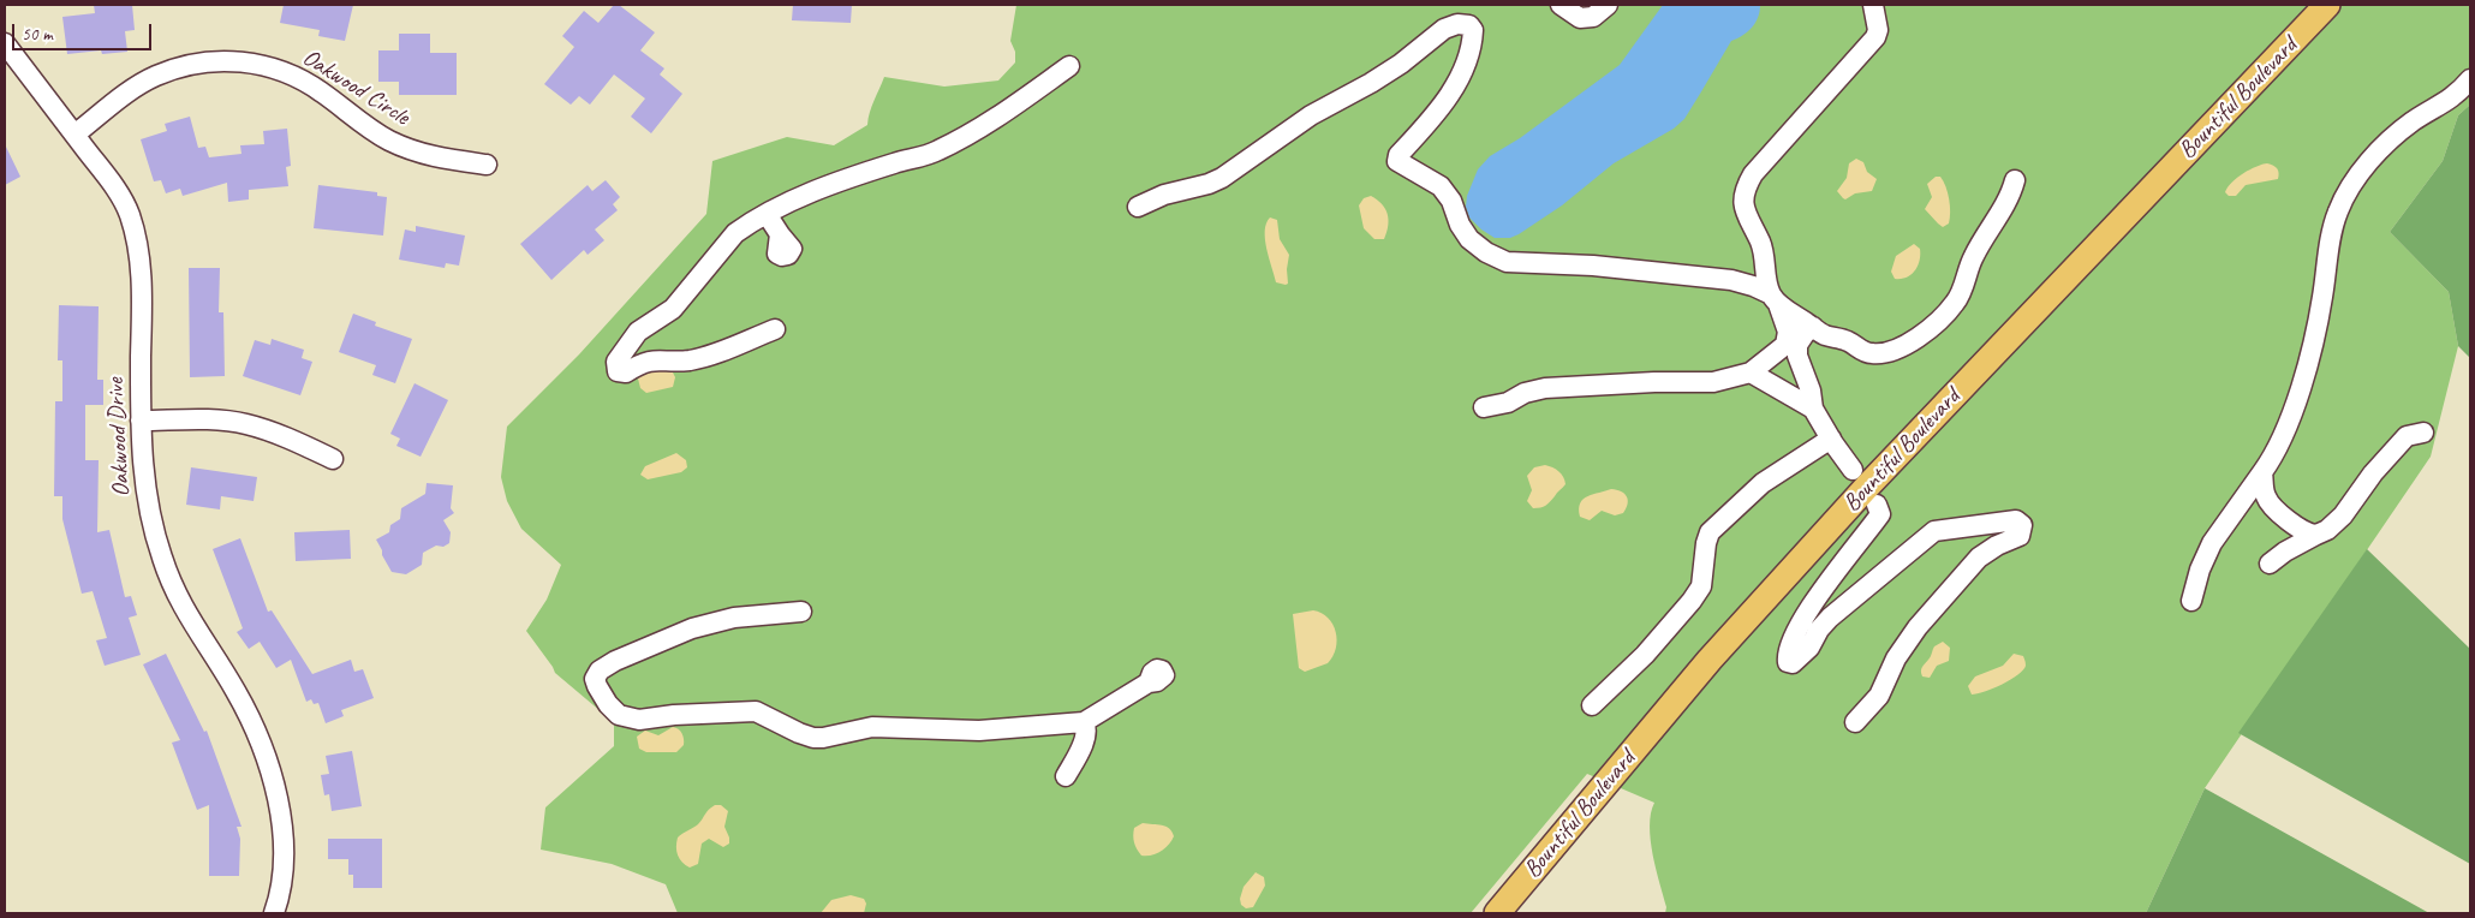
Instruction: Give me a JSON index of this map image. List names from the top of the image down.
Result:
{
  "streets": {
    "main road": ["Bountiful Boulevard"],
    "street": ["Oakwood Circle", "Oakwood Drive"]
  },
  "crossings": [
    ["Oakwood Circle", "Oakwood Drive"]
  ],
  "scale_bar": "50 m"
}
